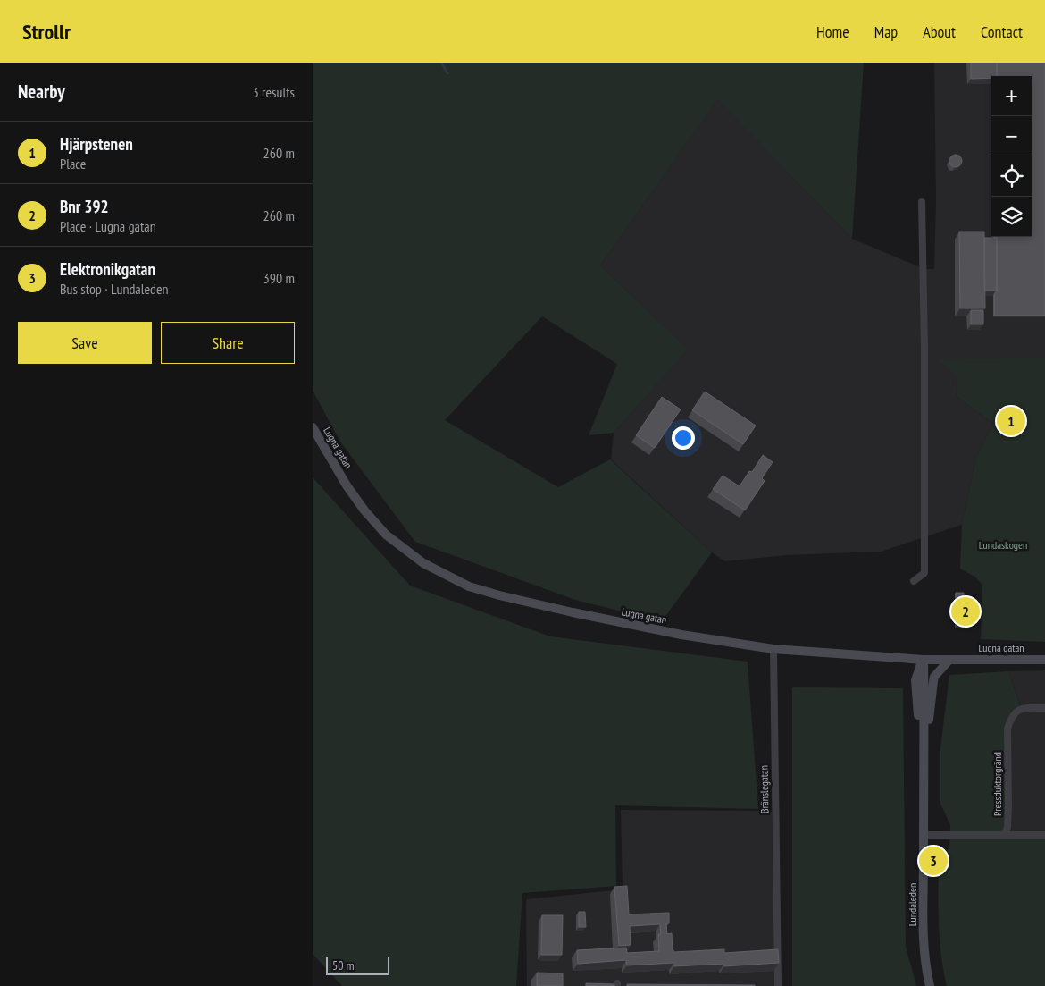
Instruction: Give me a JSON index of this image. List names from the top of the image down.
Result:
{
  "streets": {
    "main road": ["Lugna gatan", "Lundaleden"],
    "street": ["Pressduktorgränd", "Bränslegatan"]
  },
  "crossings": [
    ["Lugna gatan", "Bränslegatan"],
    ["Lugna gatan", "Lundaleden"]
  ],
  "parks": ["Lundaskogen"],
  "scale_bar": "50 m",
  "page": {
    "header": "Strollr",
    "nav": [
      "Home",
      "Map",
      "About",
      "Contact"
    ],
    "heading": ["Nearby", "3 results"],
    "map_buttons": ["+", "−"],
    "list": [
      {
        "mark": "1",
        "name": "Hjärpstenen",
        "note": "Place",
        "value": "260 m"
      },
      {
        "mark": "2",
        "name": "Bnr 392",
        "note": "Place · Lugna gatan",
        "value": "260 m"
      },
      {
        "mark": "3",
        "name": "Elektronikgatan",
        "note": "Bus stop · Lundaleden",
        "value": "390 m"
      }
    ],
    "buttons": ["Save", "Share"],
    "pins": ["1", "2", "3"],
    "scale": "50 m"
  }
}
